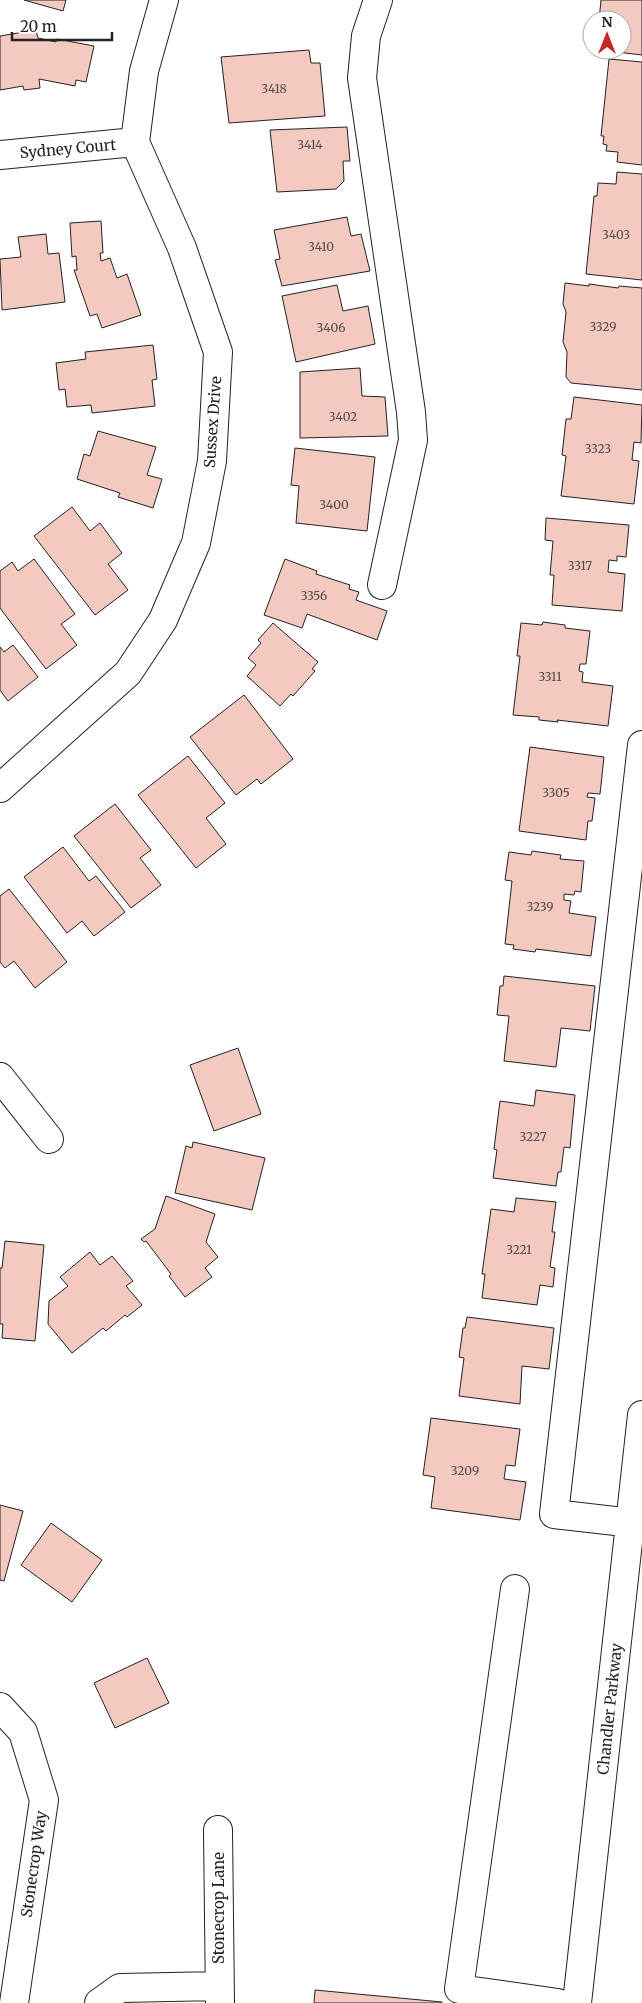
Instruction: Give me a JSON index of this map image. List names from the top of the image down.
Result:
{
  "streets": {
    "street": [
      "Sydney Court",
      "Sussex Drive",
      "Chandler Parkway",
      "Stonecrop Way",
      "Stonecrop Lane"
    ]
  },
  "crossings": [
    ["Sydney Court", "Sussex Drive"]
  ],
  "house_numbers": [
    "3418",
    "3414",
    "3403",
    "3410",
    "3329",
    "3406",
    "3402",
    "3323",
    "3400",
    "3317",
    "3356",
    "3311",
    "3305",
    "3239",
    "3227",
    "3221",
    "3209"
  ],
  "scale_bar": "20 m",
  "north": "top"
}
